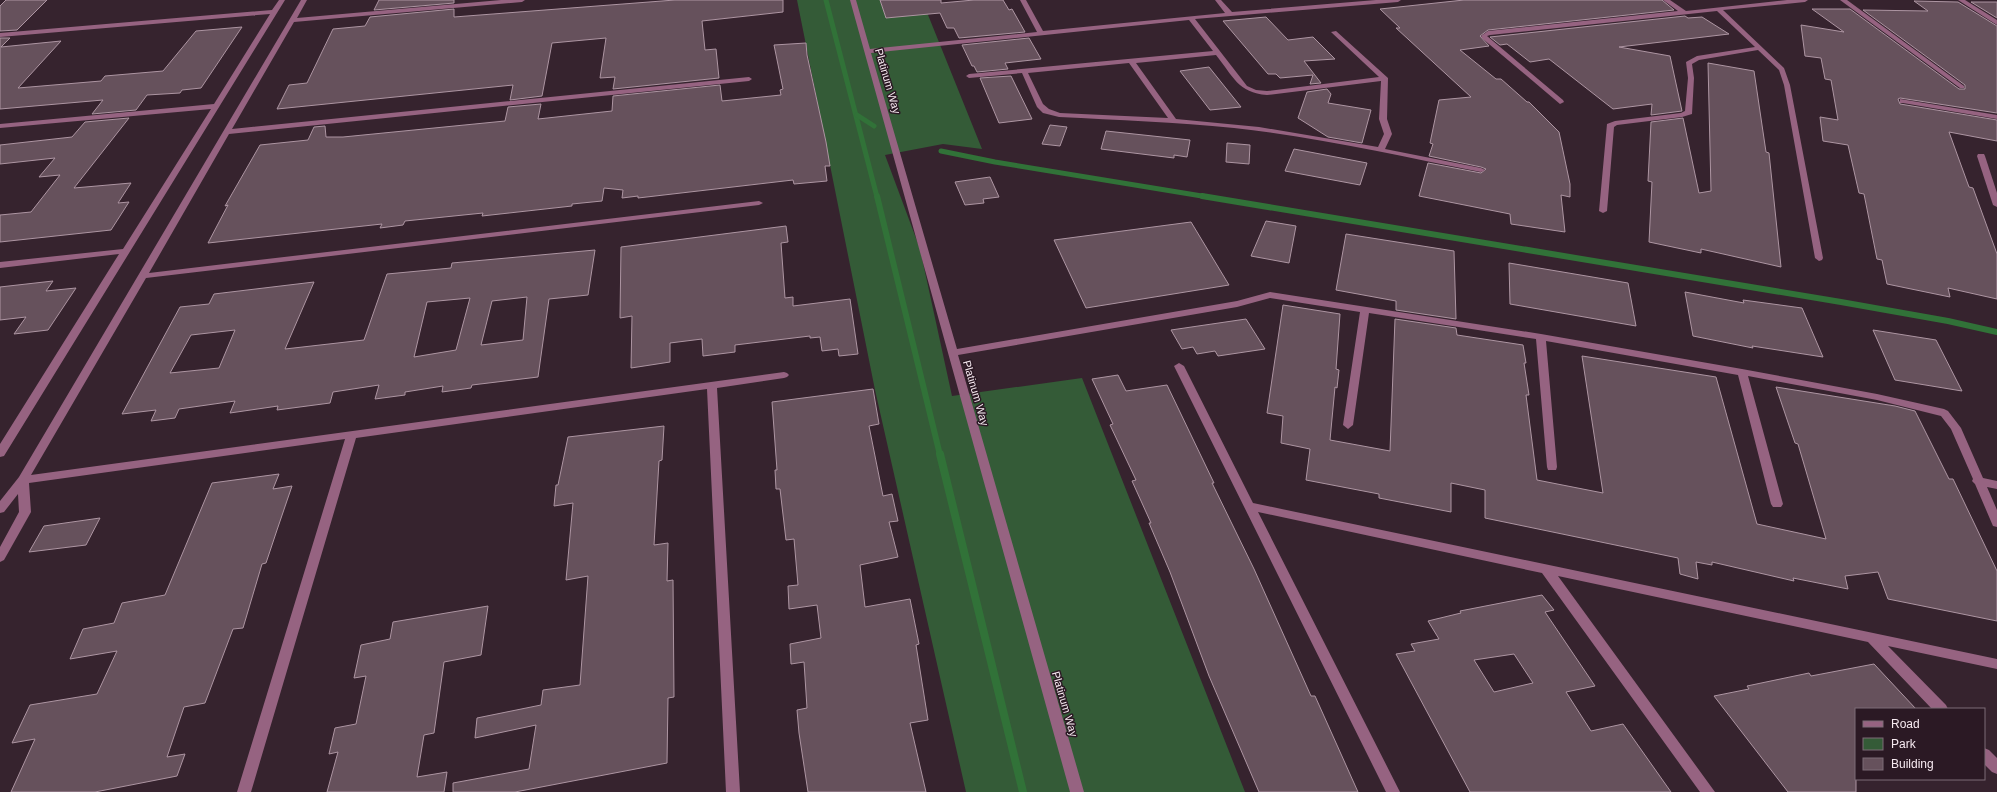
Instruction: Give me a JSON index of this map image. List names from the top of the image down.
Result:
{
  "streets": {
    "street": ["Platinum Way"]
  },
  "legend": ["Road", "Park", "Building"]
}
